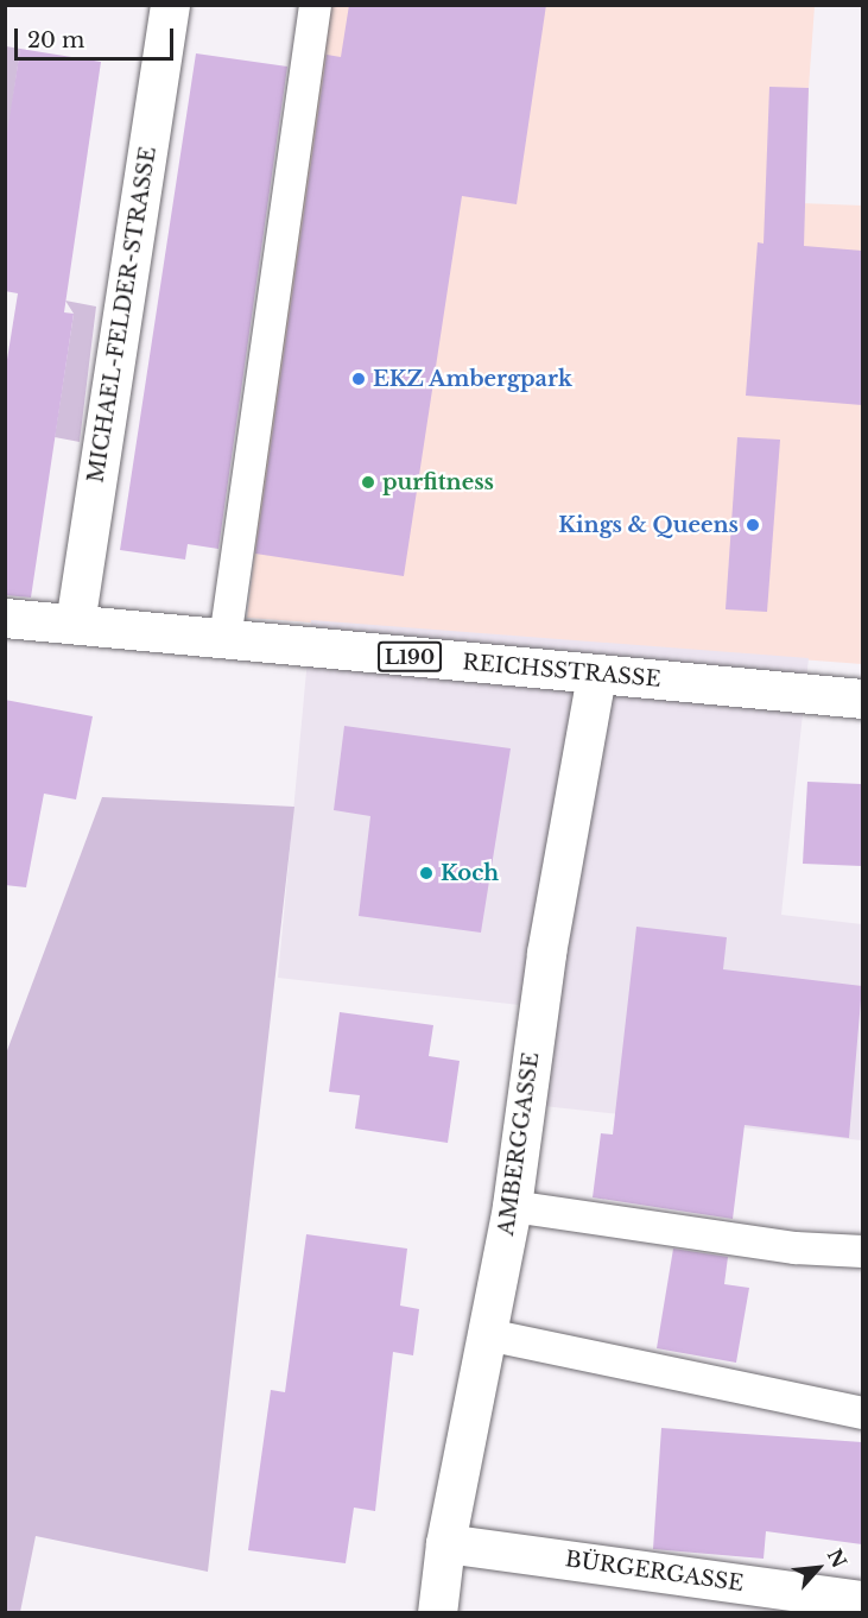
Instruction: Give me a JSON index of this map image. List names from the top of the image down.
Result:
{
  "streets": {
    "street": [
      "MICHAEL-FELDER-STRASSE",
      "L190",
      "REICHSSTRASSE",
      "AMBERGGASSE",
      "BÜRGERGASSE"
    ]
  },
  "crossings": [
    ["MICHAEL-FELDER-STRASSE", "REICHSSTRASSE"],
    ["REICHSSTRASSE", "AMBERGGASSE"],
    ["AMBERGGASSE", "BÜRGERGASSE"]
  ],
  "places": [
    "EKZ Ambergpark",
    "purfitness",
    "Kings & Queens",
    "Koch"
  ],
  "scale_bar": "20 m",
  "north": "top right"
}
